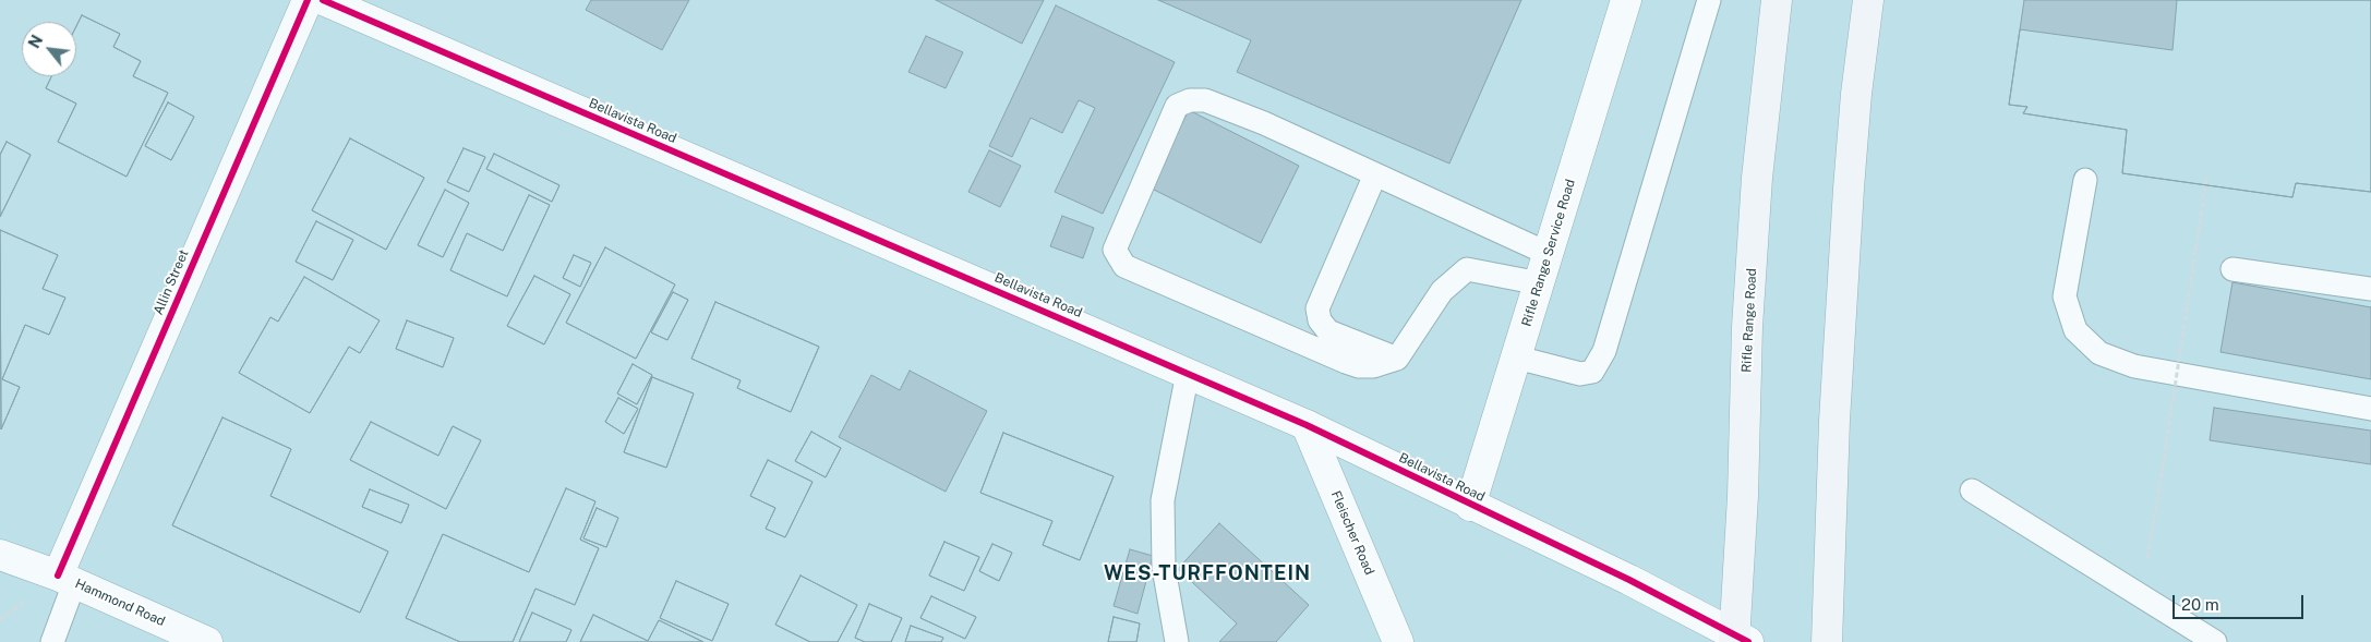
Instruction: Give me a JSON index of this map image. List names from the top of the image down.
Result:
{
  "streets": {
    "main road": ["Rifle Range Road"],
    "street": [
      "Bellavista Road",
      "Rifle Range Service Road",
      "Allin Street",
      "Fleischer Road",
      "Hammond Road"
    ]
  },
  "crossings": [
    ["Bellavista Road", "Rifle Range Service Road"],
    ["Bellavista Road", "Rifle Range Road"],
    ["Bellavista Road", "Fleischer Road"],
    ["Allin Street", "Hammond Road"]
  ],
  "districts": ["WES-TURFFONTEIN"],
  "scale_bar": "20 m",
  "north": "top left"
}
